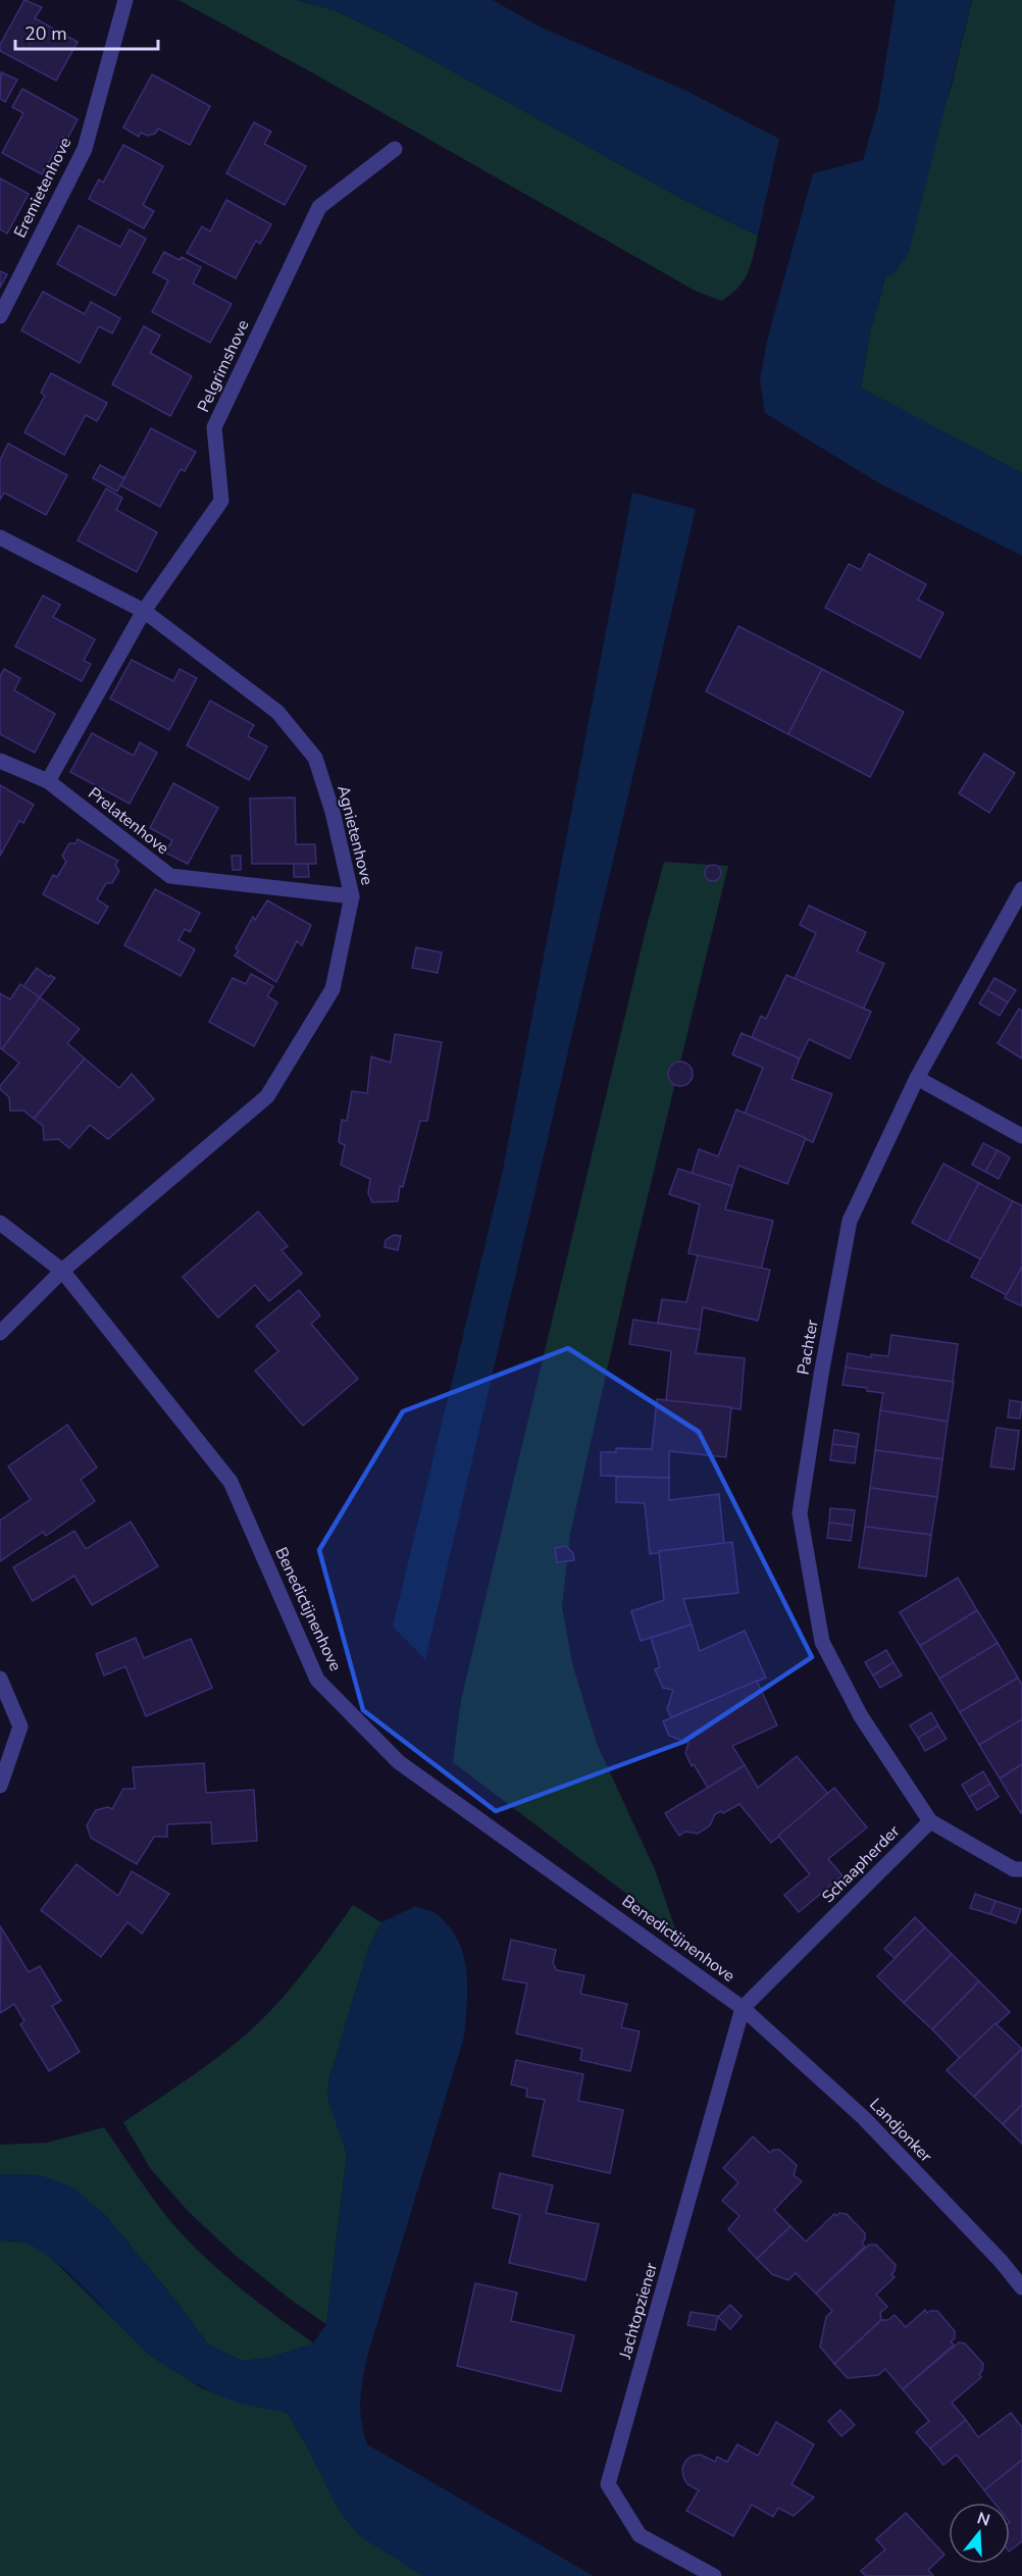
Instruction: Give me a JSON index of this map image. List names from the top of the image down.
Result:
{
  "streets": {
    "street": [
      "Eremietenhove",
      "Pelgrimshove",
      "Prelatenhove",
      "Agnietenhove",
      "Pachter",
      "Benedictijnenhove",
      "Schaapherder",
      "Landjonker",
      "Jachtopziener"
    ]
  },
  "crossings": [
    ["Pelgrimshove", "Prelatenhove"],
    ["Pelgrimshove", "Agnietenhove"],
    ["Prelatenhove", "Agnietenhove"],
    ["Agnietenhove", "Benedictijnenhove"],
    ["Pachter", "Schaapherder"],
    ["Benedictijnenhove", "Schaapherder"],
    ["Benedictijnenhove", "Landjonker"],
    ["Benedictijnenhove", "Jachtopziener"],
    ["Schaapherder", "Landjonker"],
    ["Schaapherder", "Jachtopziener"],
    ["Landjonker", "Jachtopziener"]
  ],
  "scale_bar": "20 m",
  "north": "top"
}
